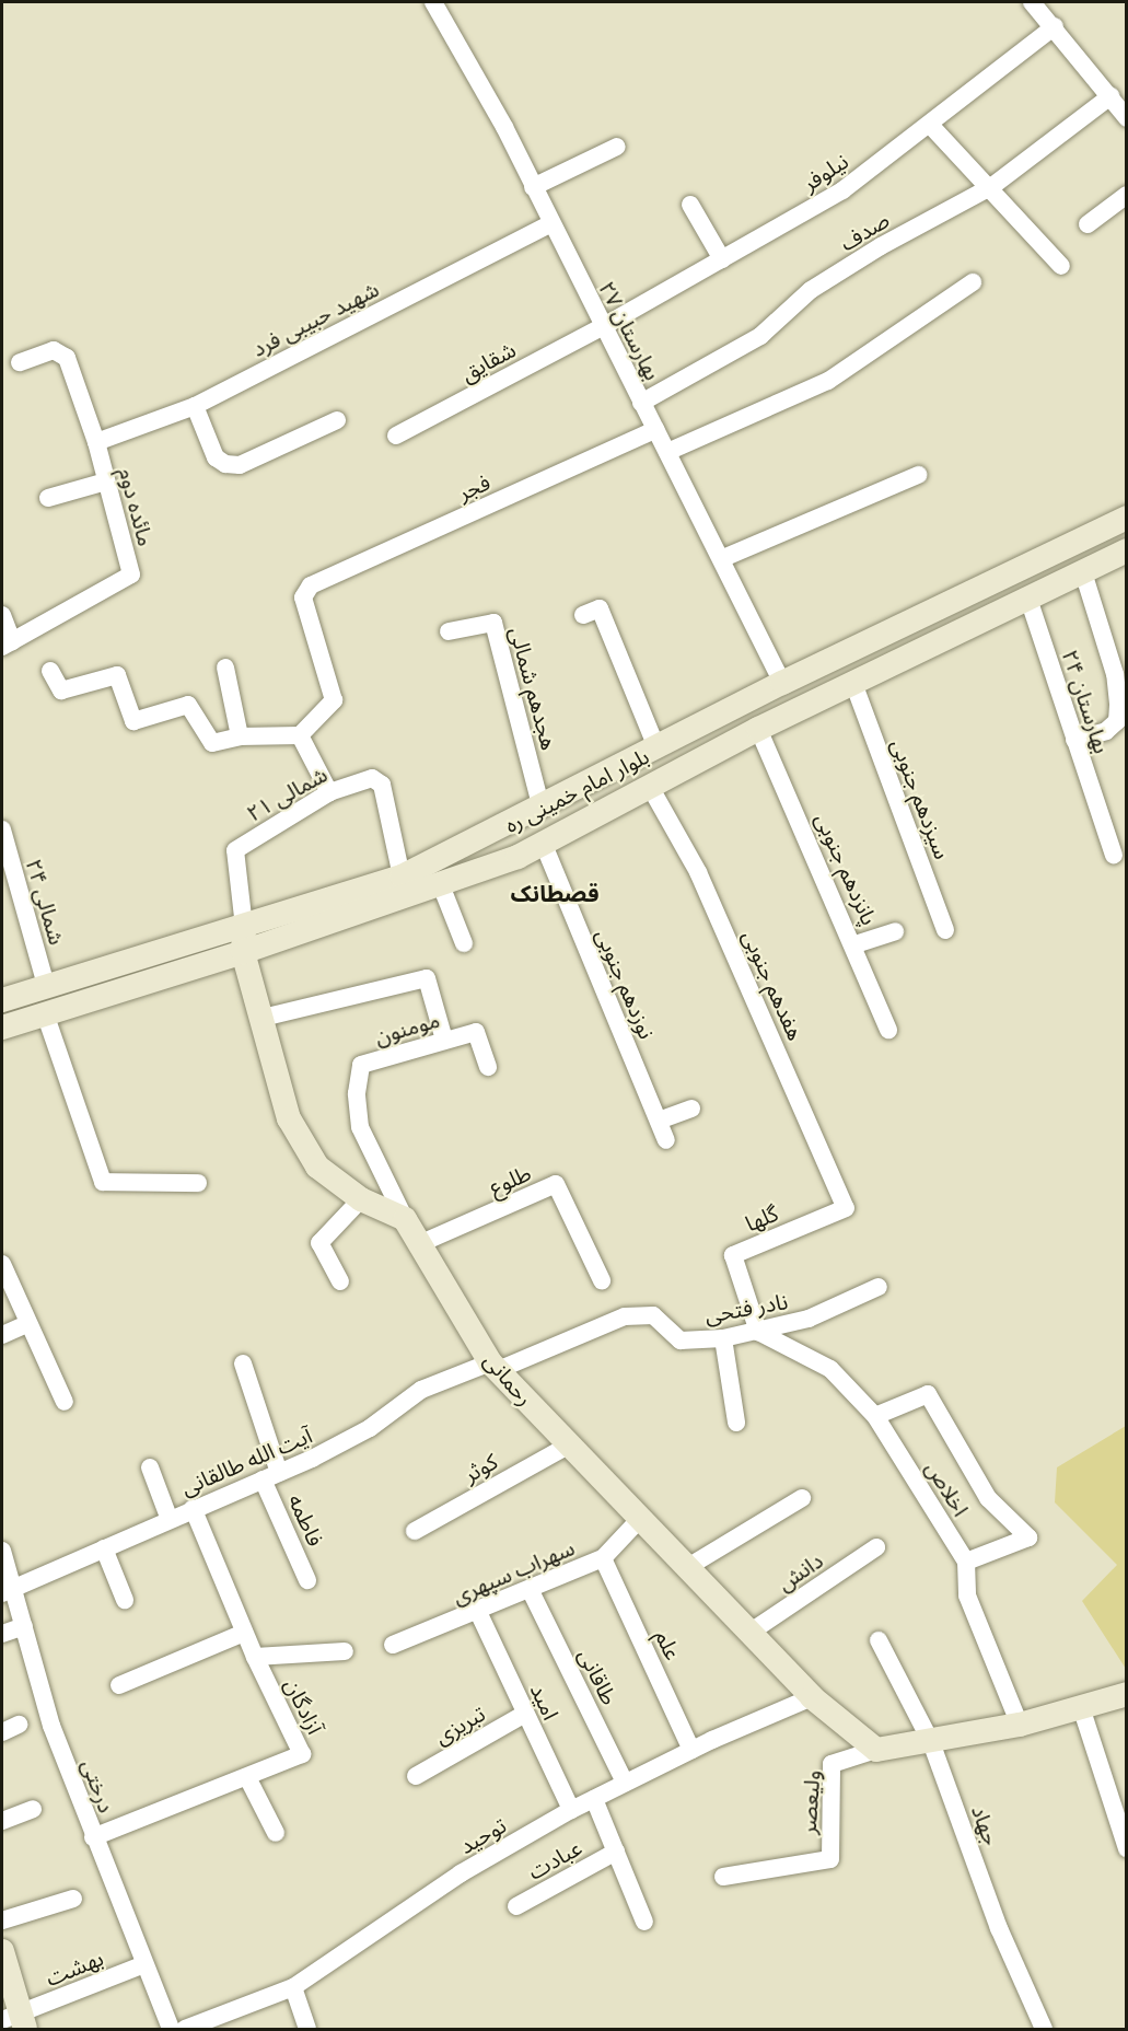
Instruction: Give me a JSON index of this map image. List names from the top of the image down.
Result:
{
  "streets": {
    "main road": ["بلوار امام خمینی ره", "رحمانی"],
    "street": [
      "نیلوفر",
      "صدف",
      "شهید حبیبی فرد",
      "بهارستان ۲۷",
      "شقایق",
      "فجر",
      "مائده دوم",
      "هجدهم شمالی",
      "بهارستان ۲۴",
      "۲۱ شمالی",
      "سیزدهم جنوبی",
      "پانزدهم جنوبی",
      "۲۴ شمالی",
      "نوزدهم جنوبی",
      "هفدهم جنوبی",
      "مومنون",
      "طلوع",
      "گلها",
      "نادر فتحی",
      "آیت الله طالقانی",
      "کوثر",
      "اخلاص",
      "فاطمه",
      "سهراب سپهری",
      "دانش",
      "علم",
      "طاقانی",
      "امید",
      "آزادگان",
      "تبریزی",
      "درختی",
      "ولیعصر",
      "جهاد",
      "توحید",
      "عبادت",
      "بهشت"
    ]
  },
  "crossings": [
    ["نیلوفر", "بهارستان ۲۷"],
    ["نیلوفر", "شقایق"],
    ["صدف", "بهارستان ۲۷"],
    ["شهید حبیبی فرد", "بهارستان ۲۷"],
    ["شهید حبیبی فرد", "مائده دوم"],
    ["بهارستان ۲۷", "شقایق"],
    ["بهارستان ۲۷", "فجر"],
    ["بهارستان ۲۷", "بلوار امام خمینی ره"],
    ["هجدهم شمالی", "بلوار امام خمینی ره"],
    ["بهارستان ۲۴", "بلوار امام خمینی ره"],
    ["بلوار امام خمینی ره", "۲۱ شمالی"],
    ["بلوار امام خمینی ره", "سیزدهم جنوبی"],
    ["بلوار امام خمینی ره", "پانزدهم جنوبی"],
    ["بلوار امام خمینی ره", "۲۴ شمالی"],
    ["بلوار امام خمینی ره", "نوزدهم جنوبی"],
    ["بلوار امام خمینی ره", "هفدهم جنوبی"],
    ["هفدهم جنوبی", "گلها"],
    ["مومنون", "رحمانی"],
    ["طلوع", "رحمانی"],
    ["گلها", "نادر فتحی"],
    ["گلها", "اخلاص"],
    ["نادر فتحی", "رحمانی"],
    ["نادر فتحی", "آیت الله طالقانی"],
    ["نادر فتحی", "اخلاص"],
    ["رحمانی", "آیت الله طالقانی"],
    ["رحمانی", "کوثر"],
    ["رحمانی", "سهراب سپهری"],
    ["رحمانی", "دانش"],
    ["رحمانی", "ولیعصر"],
    ["رحمانی", "توحید"],
    ["آیت الله طالقانی", "فاطمه"],
    ["آیت الله طالقانی", "آزادگان"],
    ["آیت الله طالقانی", "درختی"],
    ["سهراب سپهری", "علم"],
    ["سهراب سپهری", "طاقانی"],
    ["سهراب سپهری", "امید"],
    ["علم", "توحید"],
    ["طاقانی", "توحید"],
    ["امید", "تبریزی"],
    ["امید", "توحید"],
    ["آزادگان", "درختی"],
    ["درختی", "بهشت"],
    ["توحید", "عبادت"]
  ],
  "districts": ["قصطانک"]
}
